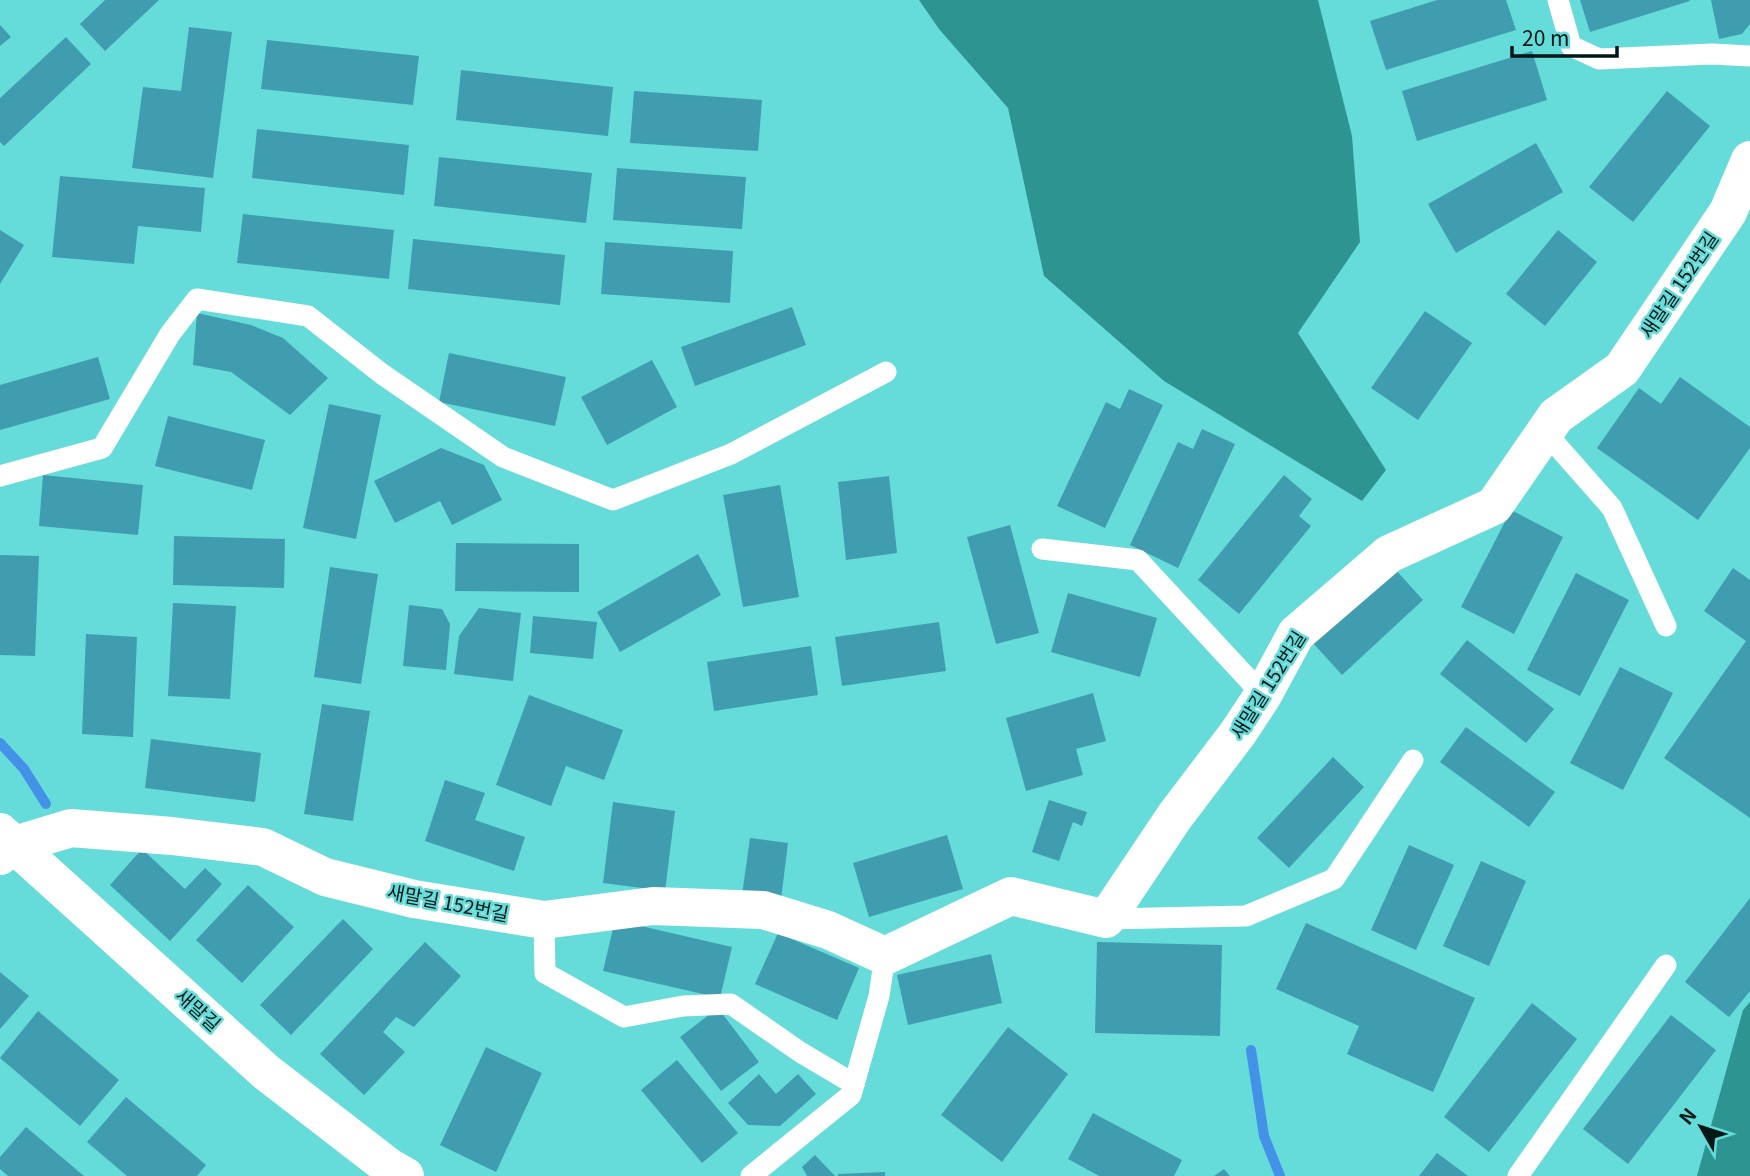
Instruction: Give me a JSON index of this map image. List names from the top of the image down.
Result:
{
  "streets": {
    "street": ["새말길 152번길", "새말길"]
  },
  "crossings": [
    ["새말길 152번길", "새말길"]
  ],
  "scale_bar": "20 m",
  "north": "top left"
}
